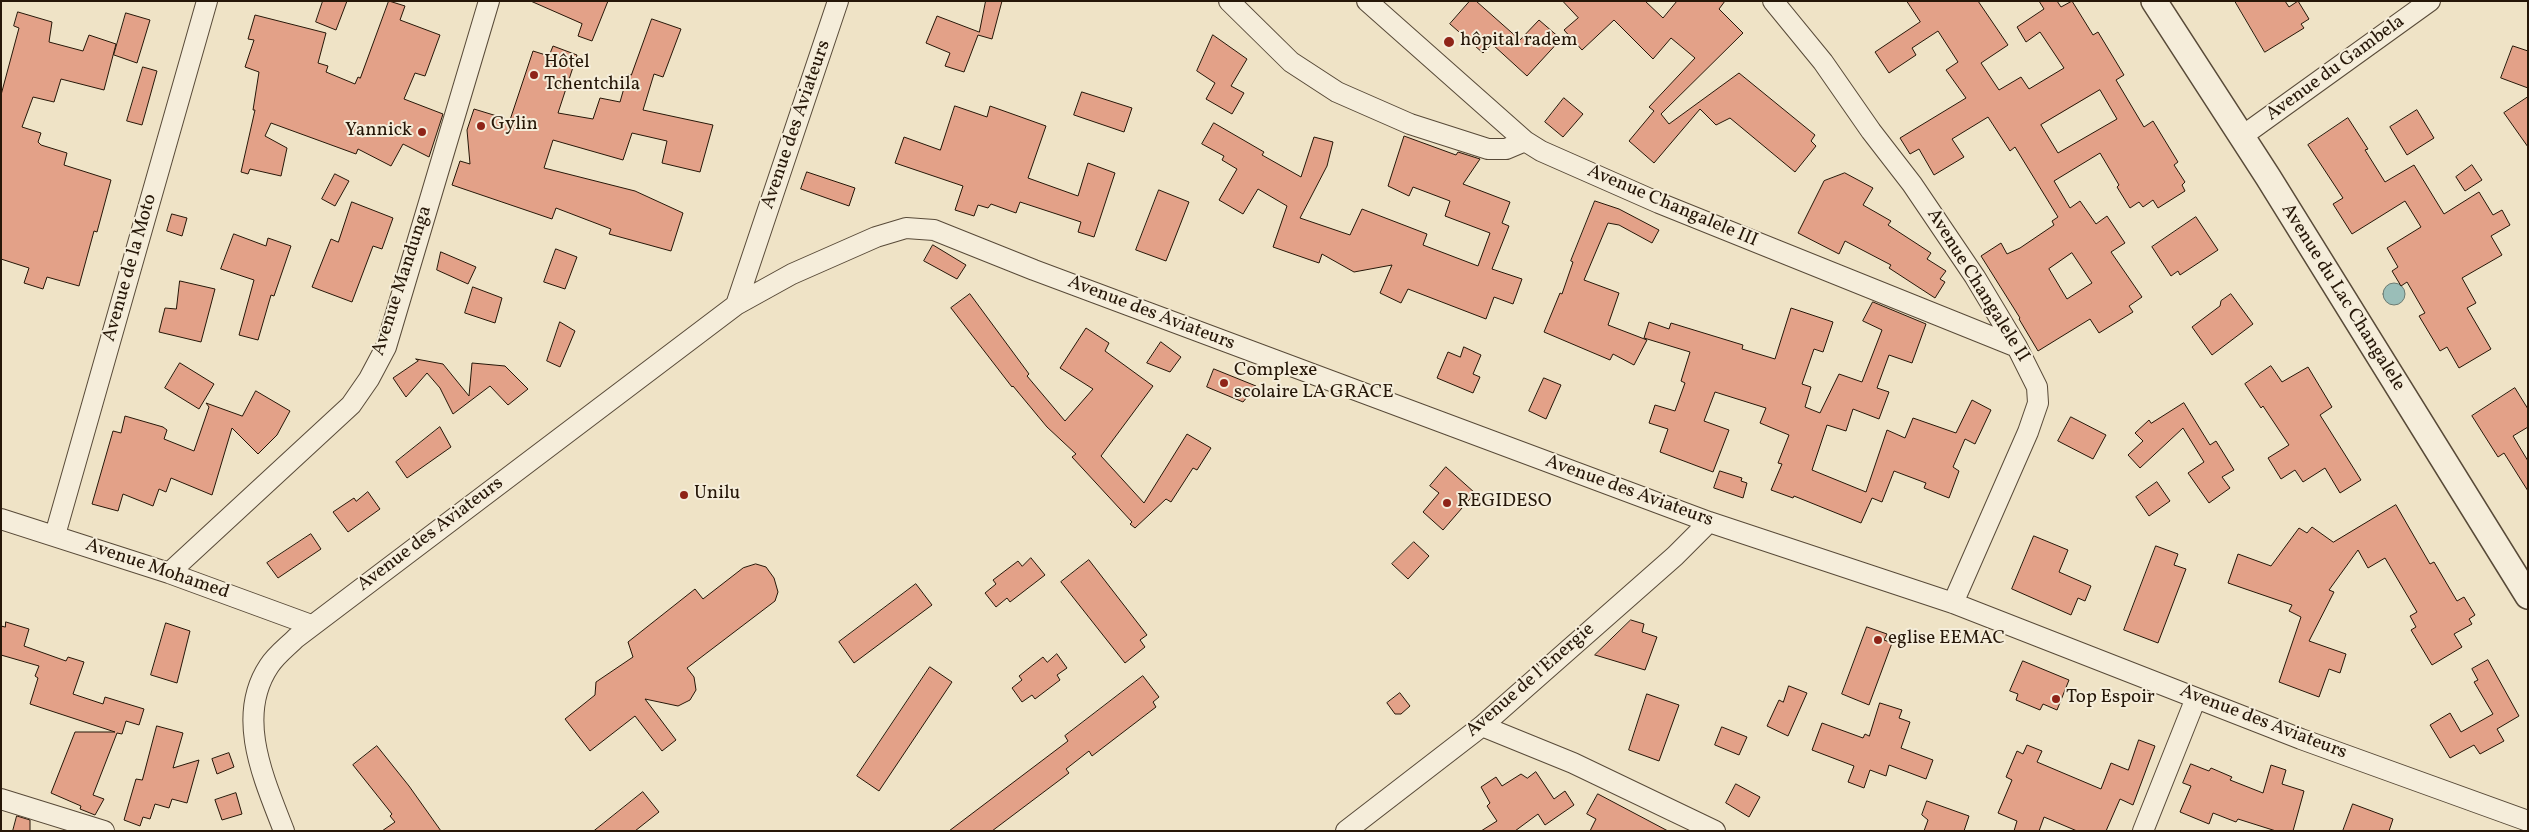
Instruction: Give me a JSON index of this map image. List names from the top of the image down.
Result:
{
  "streets": {
    "street": [
      "Avenue du Gambela",
      "Avenue des Aviateurs",
      "Avenue Changalele III",
      "Avenue de la Moto",
      "Avenue Mandunga",
      "Avenue Changalele II",
      "Avenue du Lac Changalele",
      "Avenue Mohamed",
      "Avenue de l'Energie"
    ]
  },
  "crossings": [
    ["Avenue du Gambela", "Avenue du Lac Changalele"],
    ["Avenue des Aviateurs", "Avenue Changalele II"],
    ["Avenue des Aviateurs", "Avenue Mohamed"],
    ["Avenue des Aviateurs", "Avenue de l'Energie"],
    ["Avenue Changalele III", "Avenue Changalele II"],
    ["Avenue de la Moto", "Avenue Mohamed"],
    ["Avenue Mandunga", "Avenue Mohamed"]
  ],
  "places": [
    "hôpital radem",
    "Hôtel Tchentchila",
    "Gylin",
    "Yannick",
    "Complexe scolaire LA GRACE",
    "Unilu",
    "REGIDESO",
    "eglise EEMAC",
    "Top Espoir"
  ]
}
